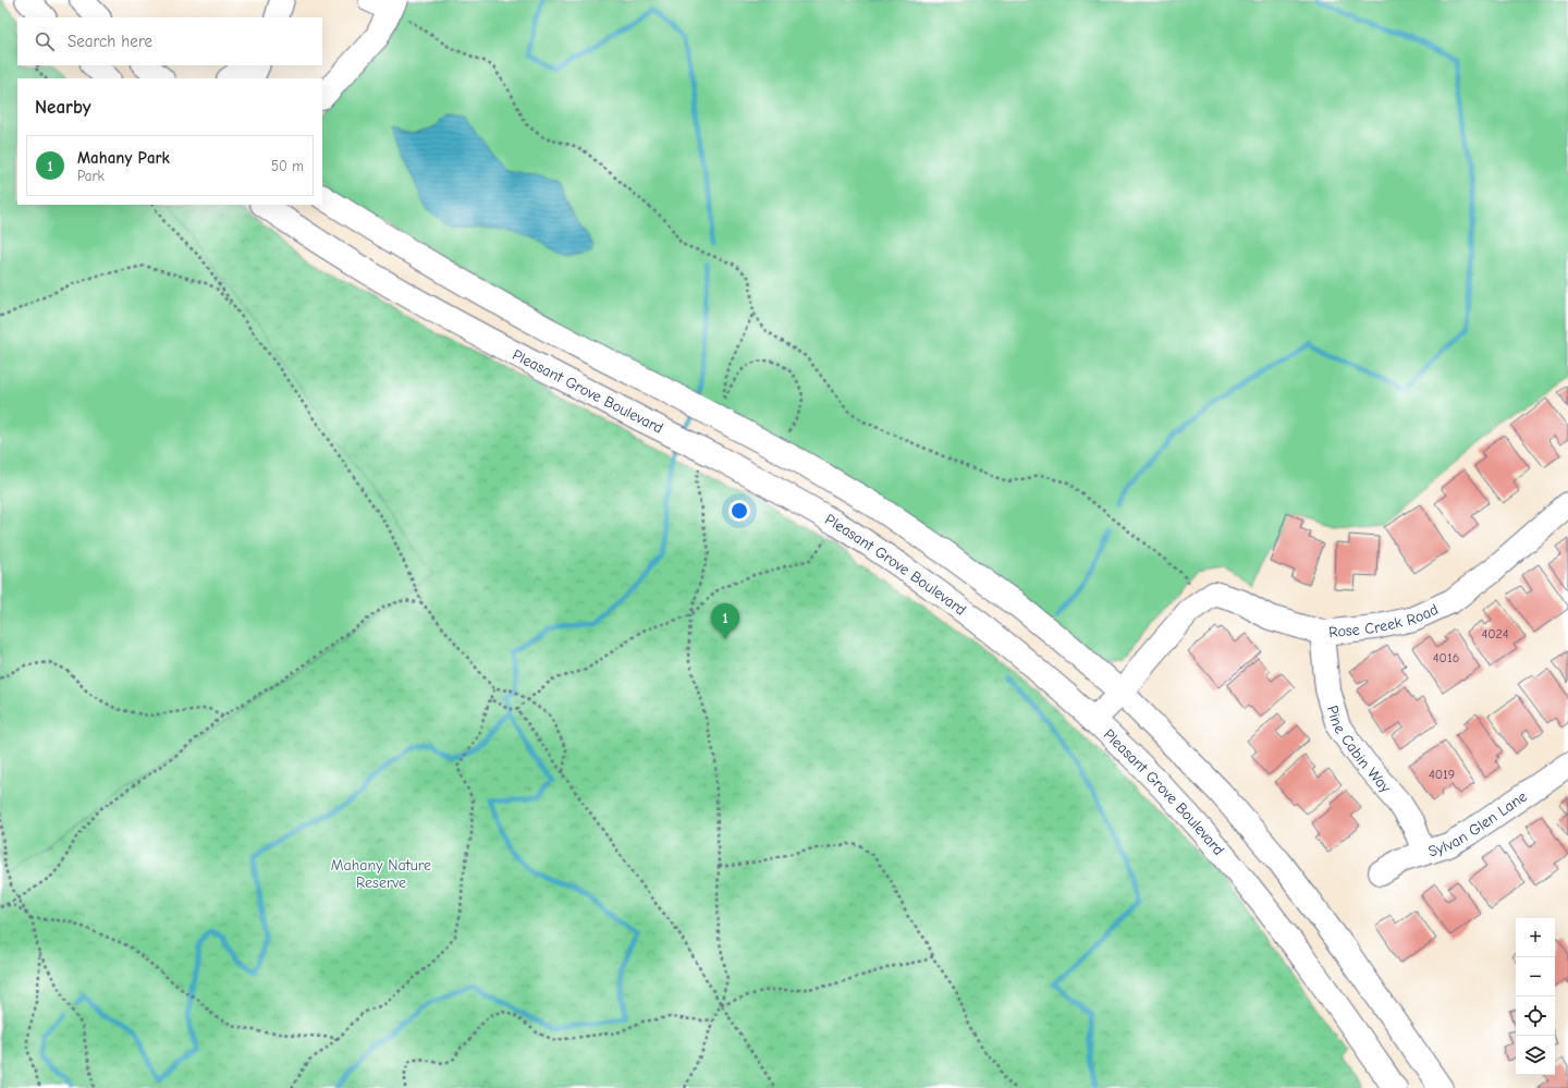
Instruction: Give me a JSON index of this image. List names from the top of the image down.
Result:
{
  "streets": {
    "main road": [
      "Pleasant Grove Boulevard",
      "Rose Creek Road",
      "Pine Cabin Way",
      "Sylvan Glen Lane"
    ]
  },
  "crossings": [
    ["Pleasant Grove Boulevard", "Rose Creek Road"],
    ["Rose Creek Road", "Pine Cabin Way"],
    ["Pine Cabin Way", "Sylvan Glen Lane"]
  ],
  "parks": ["Mahany Nature Reserve"],
  "house_numbers": ["4024", "4016", "4019"],
  "page": {
    "search": "Search here",
    "heading": "Nearby",
    "list": [
      {
        "mark": "1",
        "name": "Mahany Park",
        "note": "Park",
        "value": "50 m"
      }
    ],
    "pins": "1",
    "map_buttons": ["+", "−"]
  }
}
